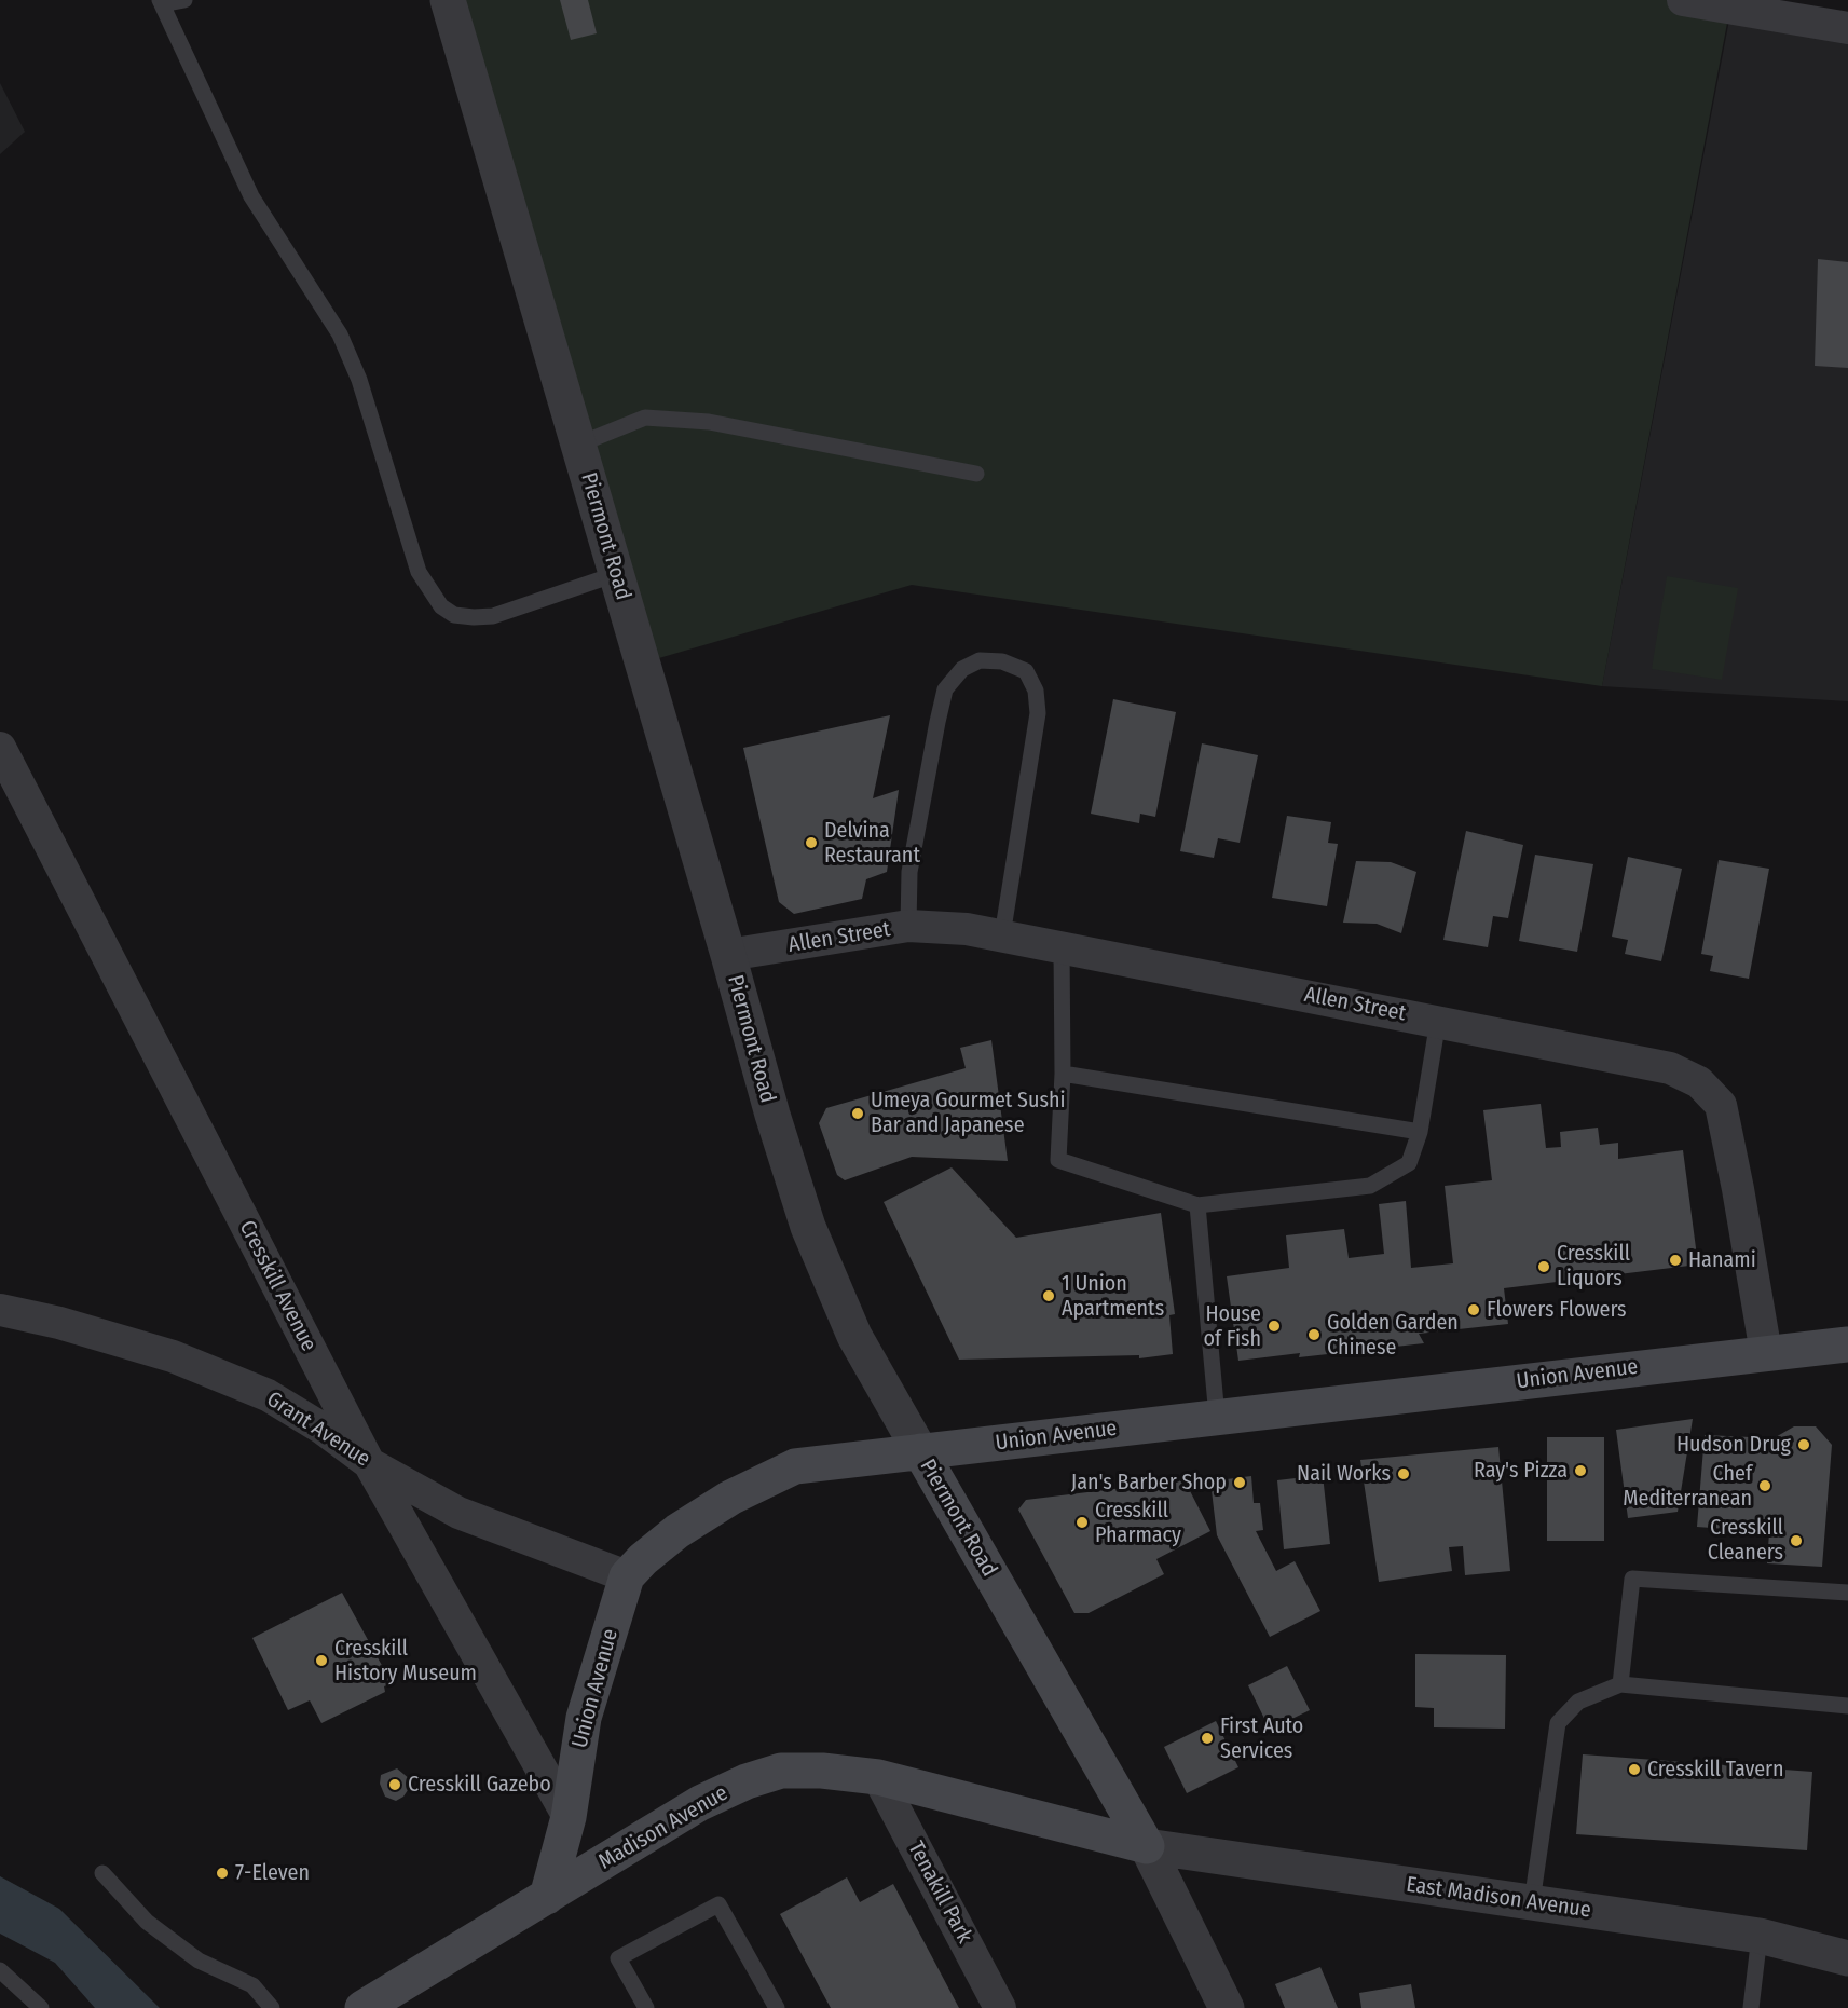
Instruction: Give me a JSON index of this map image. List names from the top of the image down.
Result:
{
  "streets": {
    "main road": ["Piermont Road", "Union Avenue", "Madison Avenue"],
    "street": [
      "Allen Street",
      "Cresskill Avenue",
      "Grant Avenue",
      "Tenakill Park",
      "East Madison Avenue"
    ]
  },
  "crossings": [
    ["Piermont Road", "Allen Street"],
    ["Piermont Road", "Union Avenue"],
    ["Piermont Road", "Madison Avenue"],
    ["Piermont Road", "East Madison Avenue"],
    ["Allen Street", "Union Avenue"],
    ["Cresskill Avenue", "Union Avenue"],
    ["Cresskill Avenue", "Grant Avenue"],
    ["Union Avenue", "Grant Avenue"],
    ["Union Avenue", "Madison Avenue"],
    ["Madison Avenue", "Tenakill Park"],
    ["Madison Avenue", "East Madison Avenue"]
  ],
  "places": [
    "Delvina Restaurant",
    "Umeya Gourmet Sushi Bar and Japanese",
    "Hanami",
    "Cresskill Liquors",
    "1 Union Apartments",
    "Flowers Flowers",
    "House of Fish",
    "Golden Garden Chinese",
    "Hudson Drug",
    "Ray's Pizza",
    "Nail Works",
    "Jan's Barber Shop",
    "Chef Mediterranean",
    "Cresskill Pharmacy",
    "Cresskill Cleaners",
    "Cresskill History Museum",
    "First Auto Services",
    "Cresskill Tavern",
    "Cresskill Gazebo",
    "7-Eleven"
  ]
}
